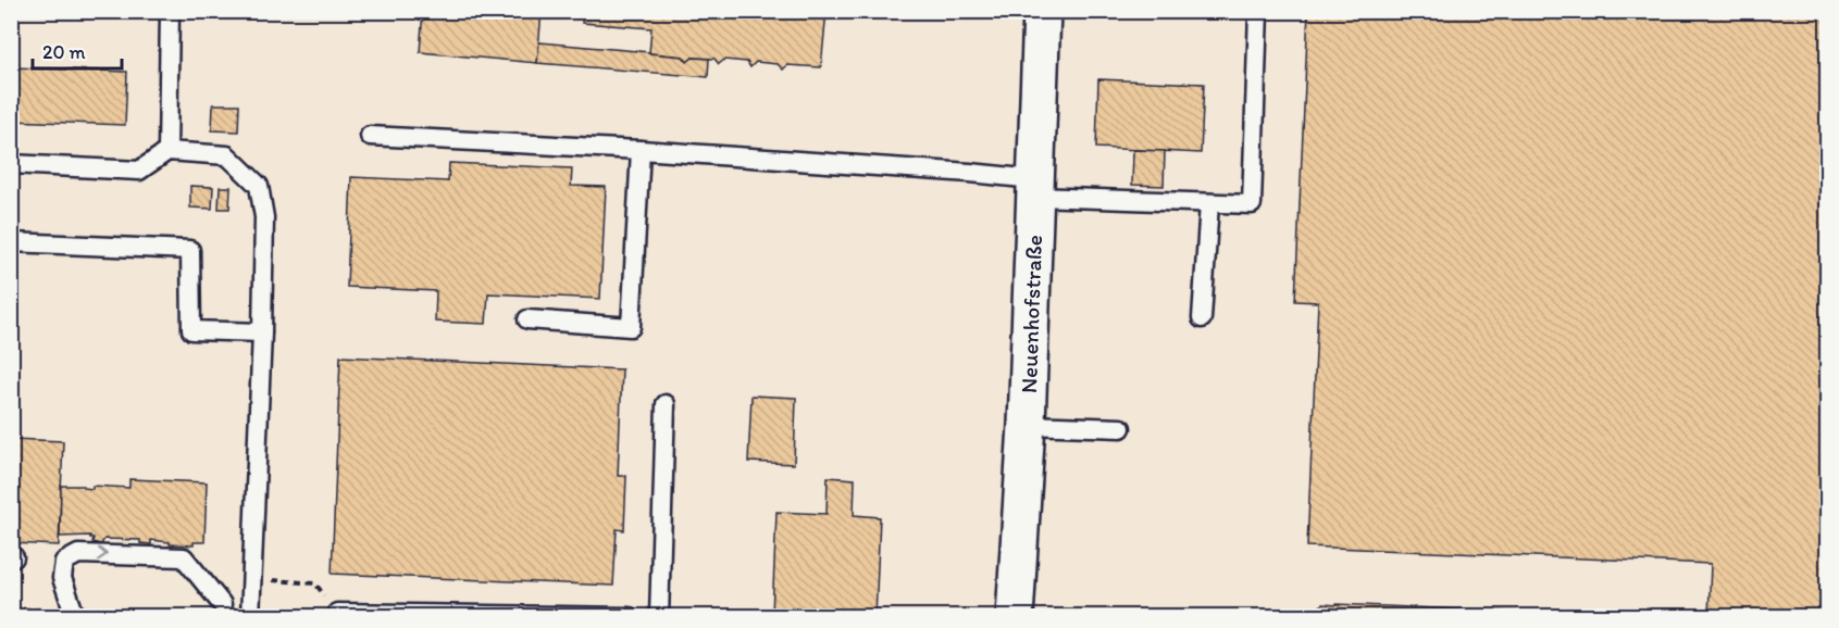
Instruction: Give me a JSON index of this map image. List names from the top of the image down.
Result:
{
  "streets": {
    "street": ["Neuenhofstraße"]
  },
  "scale_bar": "20 m"
}
